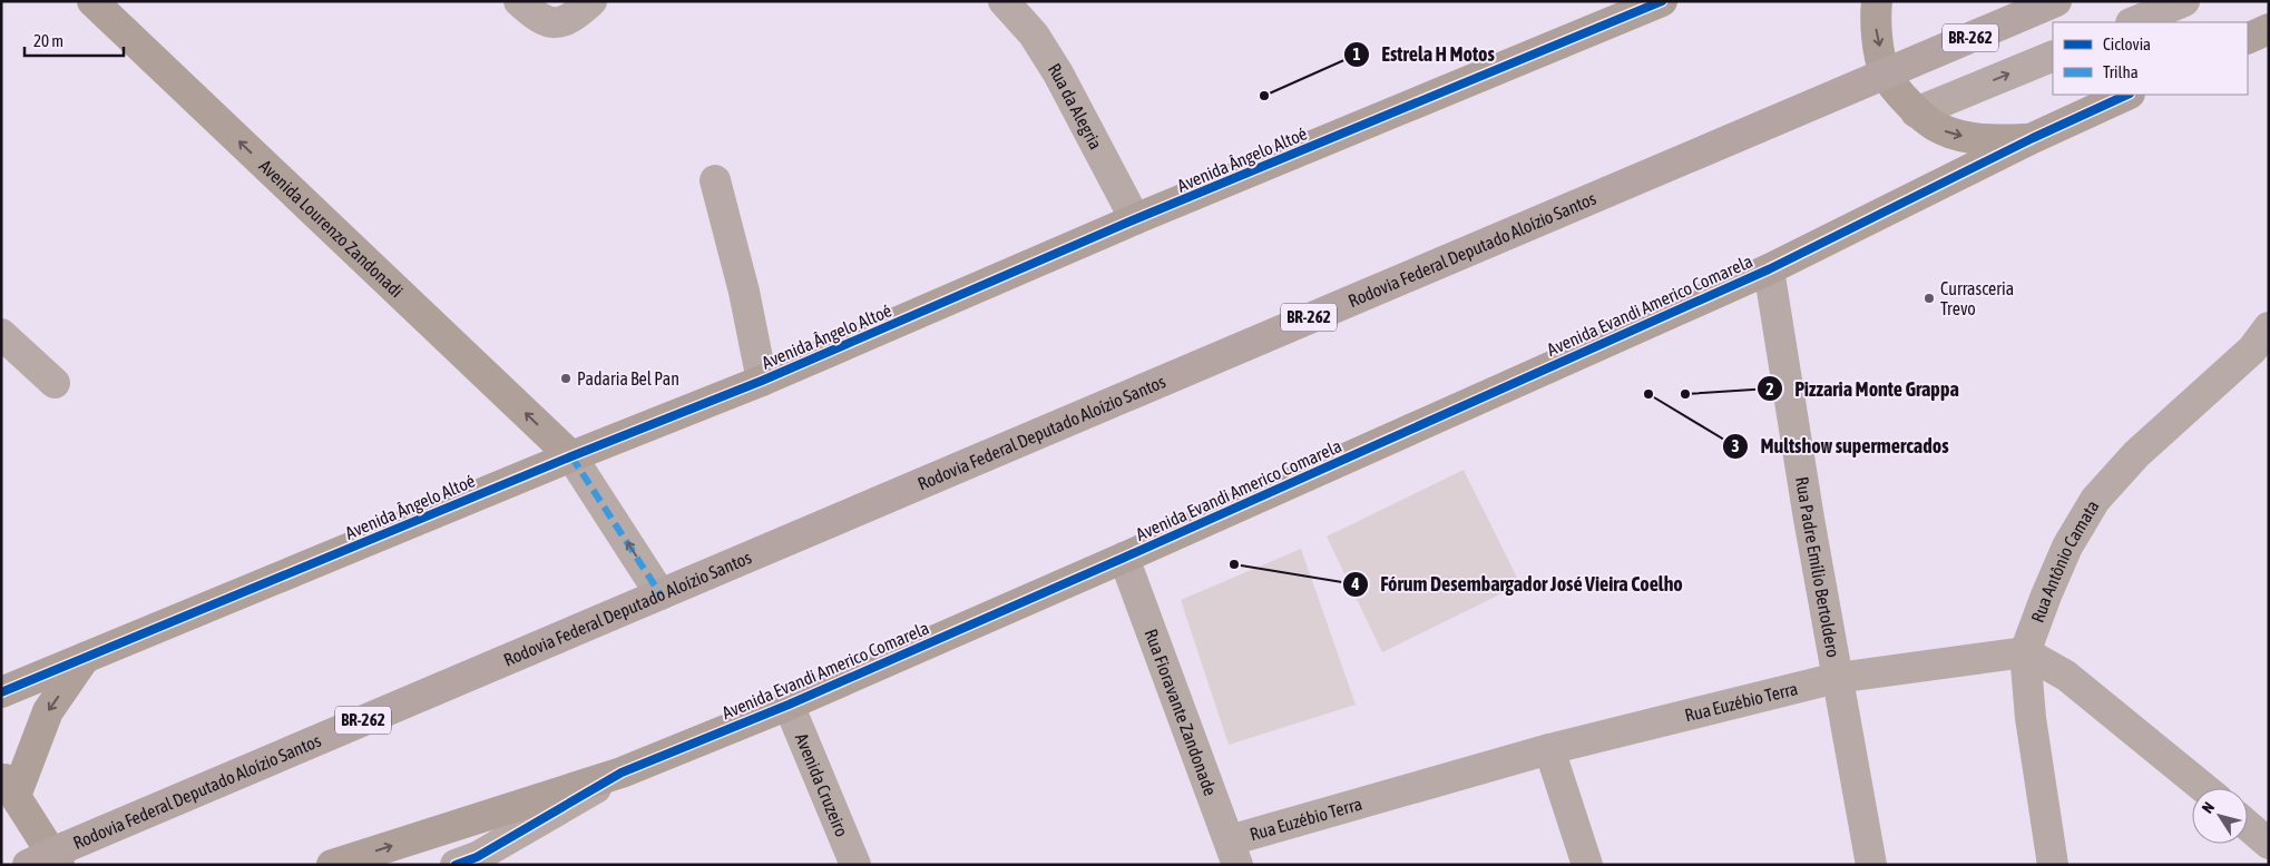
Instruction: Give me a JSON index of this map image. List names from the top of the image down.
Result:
{
  "streets": {
    "highway": ["BR-262", "Rodovia Federal Deputado Aloízio Santos"],
    "street": [
      "Rua da Alegria",
      "Avenida Ângelo Altoé",
      "Avenida Lourenzo Zandonadi",
      "Avenida Evandi Americo Comarela",
      "Rua Antônio Camata",
      "Rua Padre Emílio Bertoldero",
      "Rua Euzébio Terra",
      "Rua Fioravante Zandonade",
      "Avenida Cruzeiro"
    ]
  },
  "crossings": [
    ["Rua da Alegria", "Avenida Ângelo Altoé"],
    ["Avenida Ângelo Altoé", "Avenida Lourenzo Zandonadi"],
    ["Avenida Evandi Americo Comarela", "Rua Padre Emílio Bertoldero"],
    ["Avenida Evandi Americo Comarela", "Rua Fioravante Zandonade"],
    ["Avenida Evandi Americo Comarela", "Avenida Cruzeiro"],
    ["Rua Antônio Camata", "Rua Euzébio Terra"],
    ["Rua Padre Emílio Bertoldero", "Rua Euzébio Terra"],
    ["Rua Euzébio Terra", "Rua Fioravante Zandonade"]
  ],
  "one_way": ["Avenida Lourenzo Zandonadi"],
  "places": [
    "Estrela H Motos",
    "Currasceria Trevo",
    "Padaria Bel Pan",
    "Multshow supermercados",
    "Pizzaria Monte Grappa",
    "Fórum Desembargador José Vieira Coelho"
  ],
  "legend": ["Ciclovia", "Trilha"],
  "scale_bar": "20 m",
  "north": "top left"
}
